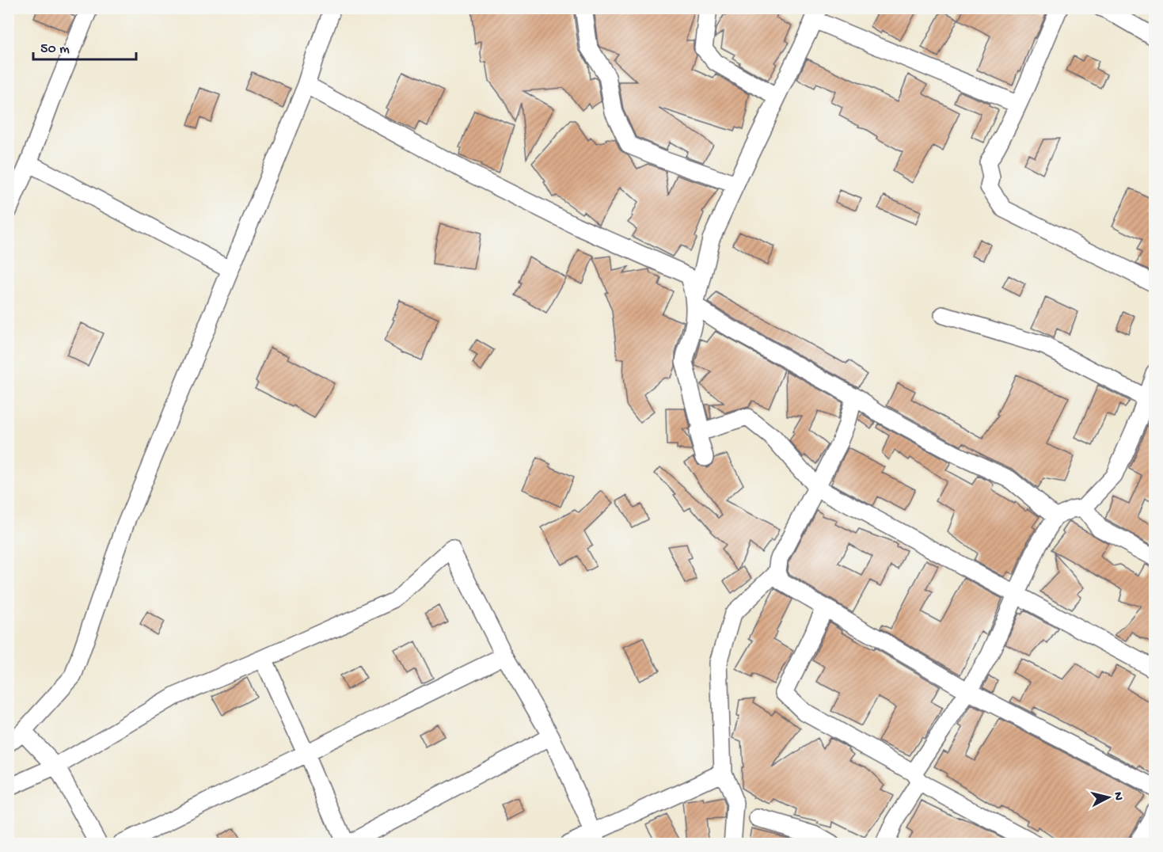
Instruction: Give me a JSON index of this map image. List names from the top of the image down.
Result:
{
  "scale_bar": "50 m",
  "north": "right"
}
